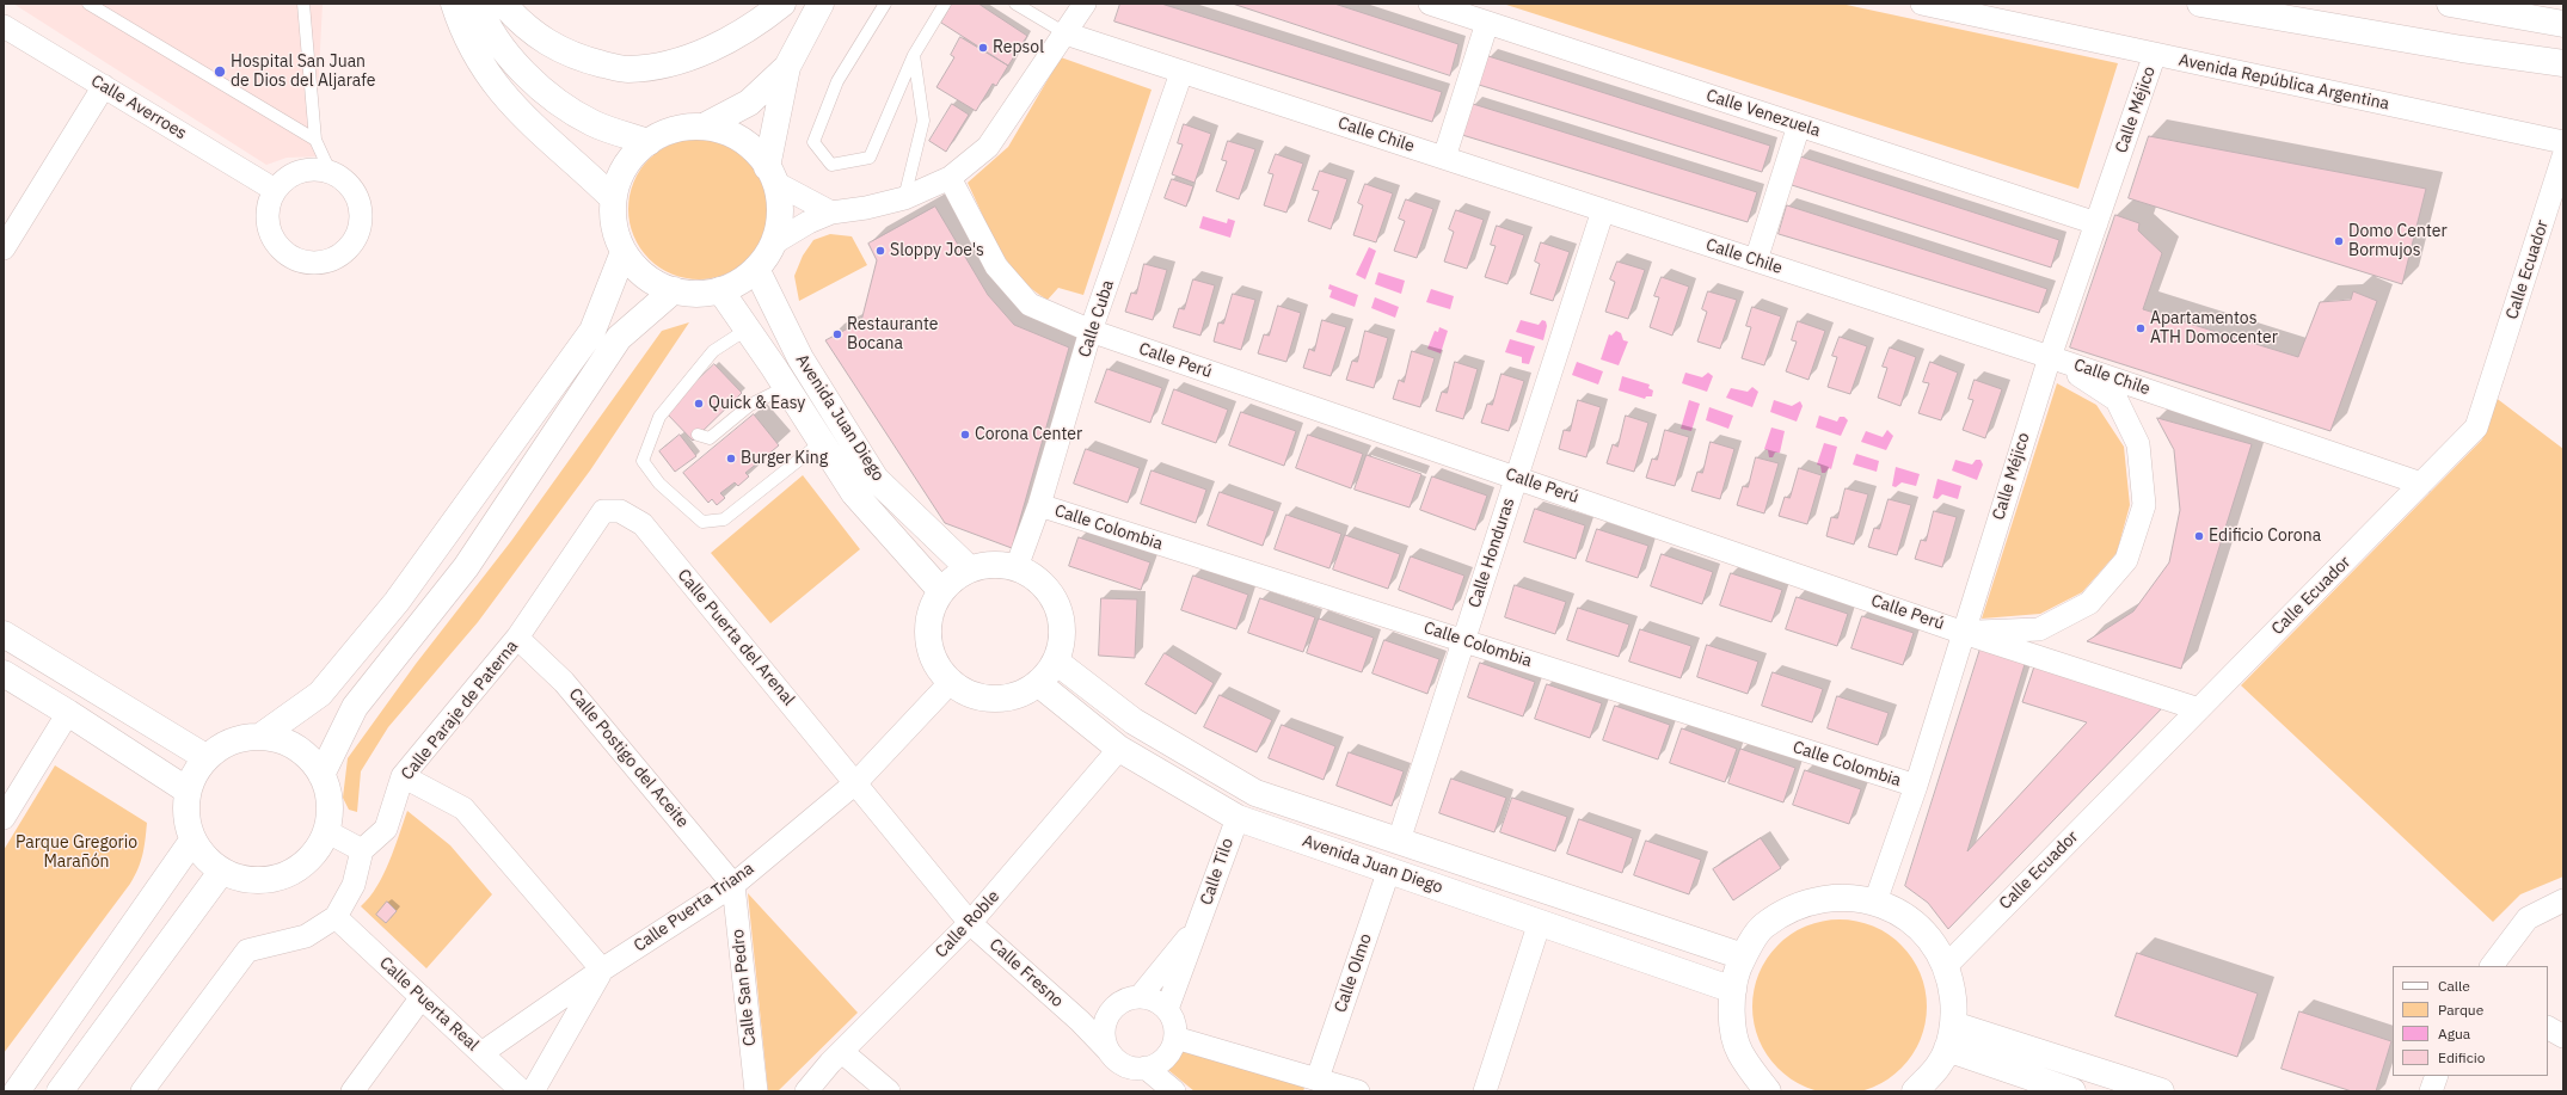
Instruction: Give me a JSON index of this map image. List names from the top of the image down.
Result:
{
  "streets": {
    "main road": ["Avenida Juan Diego"],
    "street": [
      "Avenida República Argentina",
      "Calle Averroes",
      "Calle Méjico",
      "Calle Venezuela",
      "Calle Chile",
      "Calle Ecuador",
      "Calle Cuba",
      "Calle Perú",
      "Calle Colombia",
      "Calle Honduras",
      "Calle Puerta del Arenal",
      "Calle Paraje de Paterna",
      "Calle Postigo del Aceite",
      "Calle Tilo",
      "Calle Puerta Triana",
      "Calle Roble",
      "Calle Fresno",
      "Calle Olmo",
      "Calle San Pedro",
      "Calle Puerta Real"
    ]
  },
  "crossings": [
    ["Avenida República Argentina", "Calle Méjico"],
    ["Calle Méjico", "Calle Venezuela"],
    ["Calle Méjico", "Calle Chile"],
    ["Calle Méjico", "Calle Perú"],
    ["Calle Méjico", "Calle Colombia"],
    ["Calle Chile", "Calle Ecuador"],
    ["Calle Chile", "Calle Cuba"],
    ["Calle Chile", "Calle Honduras"],
    ["Calle Ecuador", "Calle Perú"],
    ["Calle Cuba", "Calle Perú"],
    ["Calle Cuba", "Avenida Juan Diego"],
    ["Calle Cuba", "Calle Colombia"],
    ["Calle Cuba", "Calle Puerta Triana"],
    ["Calle Perú", "Calle Honduras"],
    ["Avenida Juan Diego", "Calle Honduras"],
    ["Avenida Juan Diego", "Calle Tilo"],
    ["Avenida Juan Diego", "Calle Puerta Triana"],
    ["Avenida Juan Diego", "Calle Roble"],
    ["Avenida Juan Diego", "Calle Olmo"],
    ["Calle Colombia", "Calle Honduras"],
    ["Calle Puerta del Arenal", "Calle Paraje de Paterna"],
    ["Calle Puerta del Arenal", "Calle Puerta Triana"],
    ["Calle Puerta del Arenal", "Calle Fresno"],
    ["Calle Paraje de Paterna", "Calle Postigo del Aceite"],
    ["Calle Postigo del Aceite", "Calle Puerta Triana"],
    ["Calle Postigo del Aceite", "Calle San Pedro"],
    ["Calle Tilo", "Calle Fresno"],
    ["Calle Puerta Triana", "Calle Fresno"],
    ["Calle Puerta Triana", "Calle San Pedro"],
    ["Calle Puerta Triana", "Calle Puerta Real"],
    ["Calle Roble", "Calle Fresno"]
  ],
  "parks": ["Parque Gregorio Marañón"],
  "places": [
    "Repsol",
    "Hospital San Juan de Dios del Aljarafe",
    "Domo Center Bormujos",
    "Sloppy Joe's",
    "Apartamentos ATH Domocenter",
    "Restaurante Bocana",
    "Quick & Easy",
    "Corona Center",
    "Burger King",
    "Edificio Corona"
  ],
  "legend": [
    "Calle",
    "Parque",
    "Agua",
    "Edificio"
  ]
}
